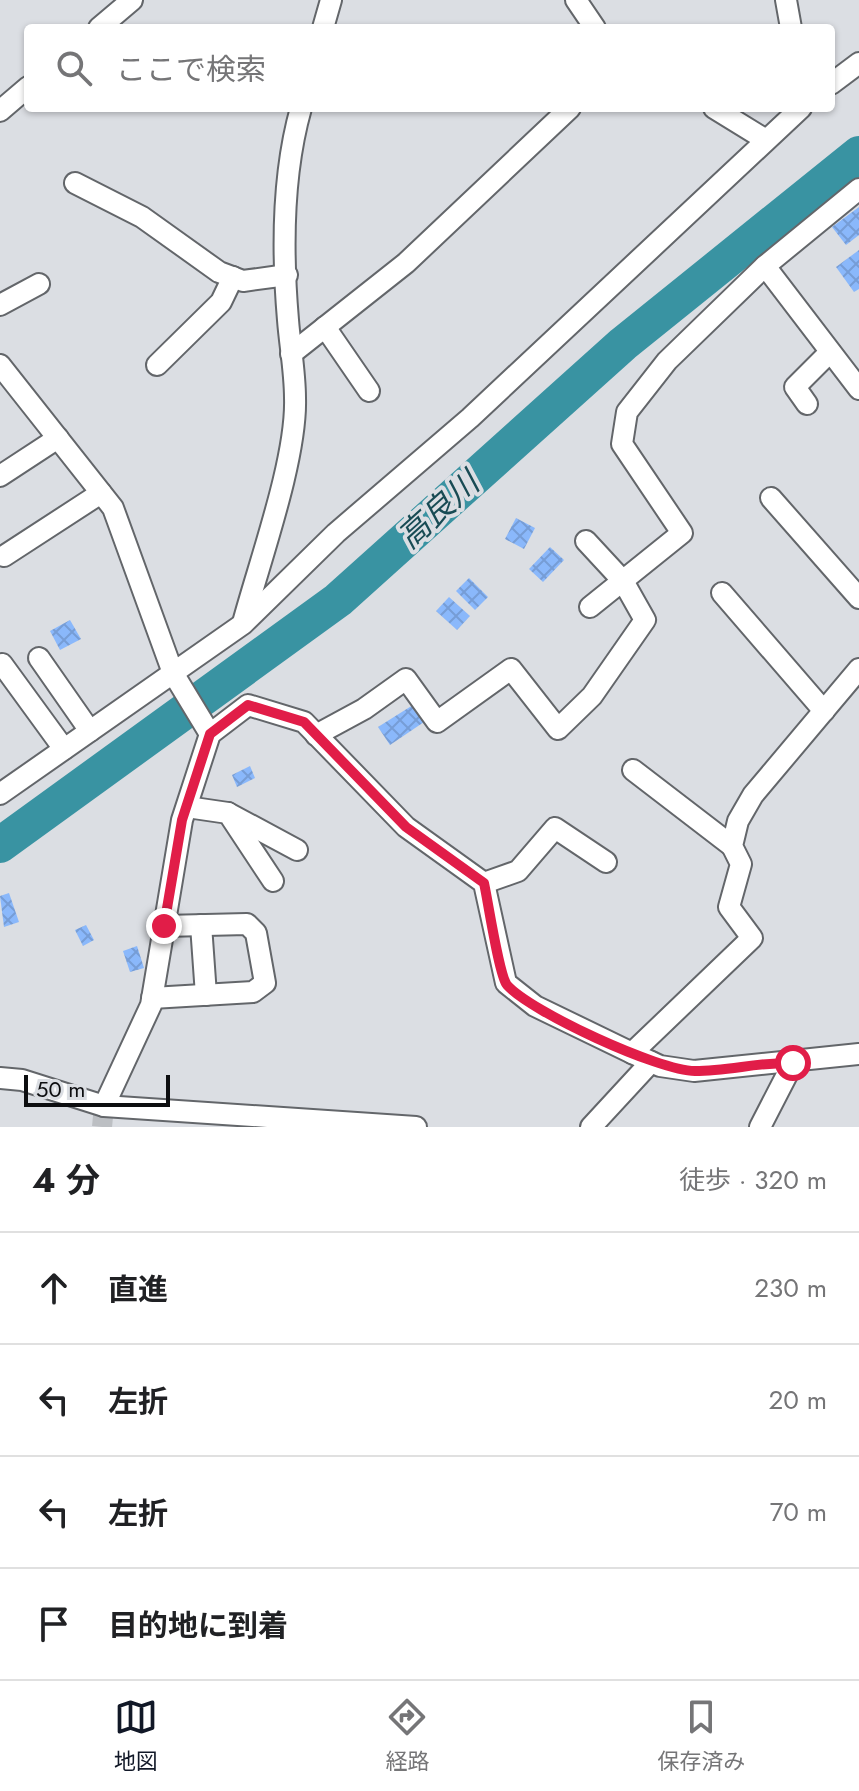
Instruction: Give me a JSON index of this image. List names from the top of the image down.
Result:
{
  "water": ["高良川"],
  "scale_bar": "50 m",
  "page": {
    "search": "ここで検索",
    "scale": "50 m",
    "heading": ["4 分", "徒歩 · 320 m"],
    "list": [
      ["直進", "230 m"],
      ["左折", "20 m"],
      ["左折", "70 m"],
      "目的地に到着"
    ],
    "nav": ["地図", "経路", "保存済み"]
  }
}
